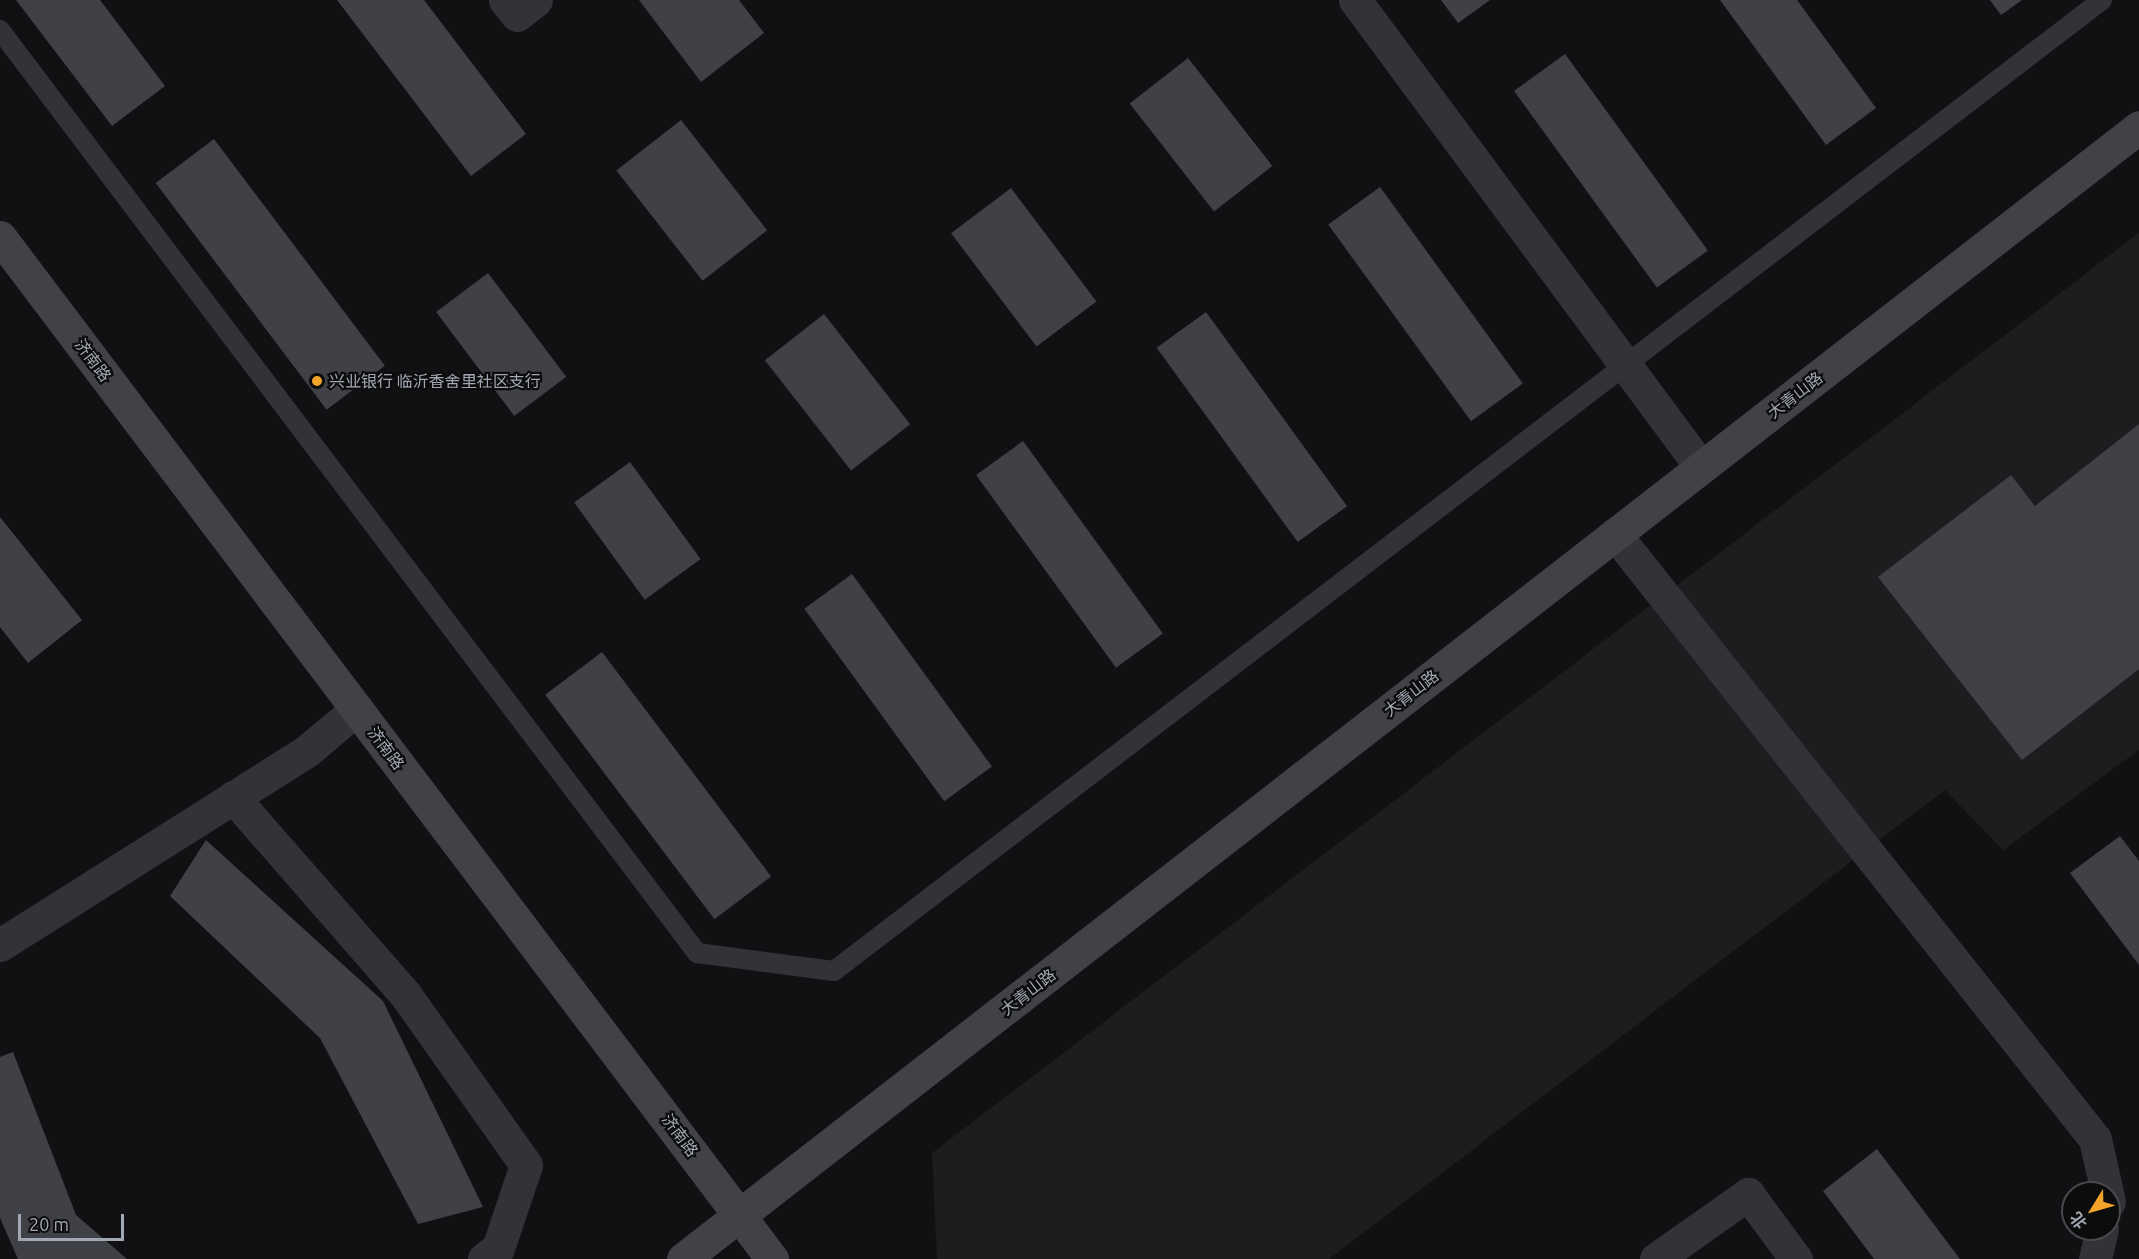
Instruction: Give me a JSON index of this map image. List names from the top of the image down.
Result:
{
  "streets": {
    "street": ["济南路", "大青山路"]
  },
  "crossings": [
    ["济南路", "大青山路"]
  ],
  "places": ["兴业银行 临沂香舍里社区支行"],
  "scale_bar": "20 m",
  "north": "bottom left"
}
